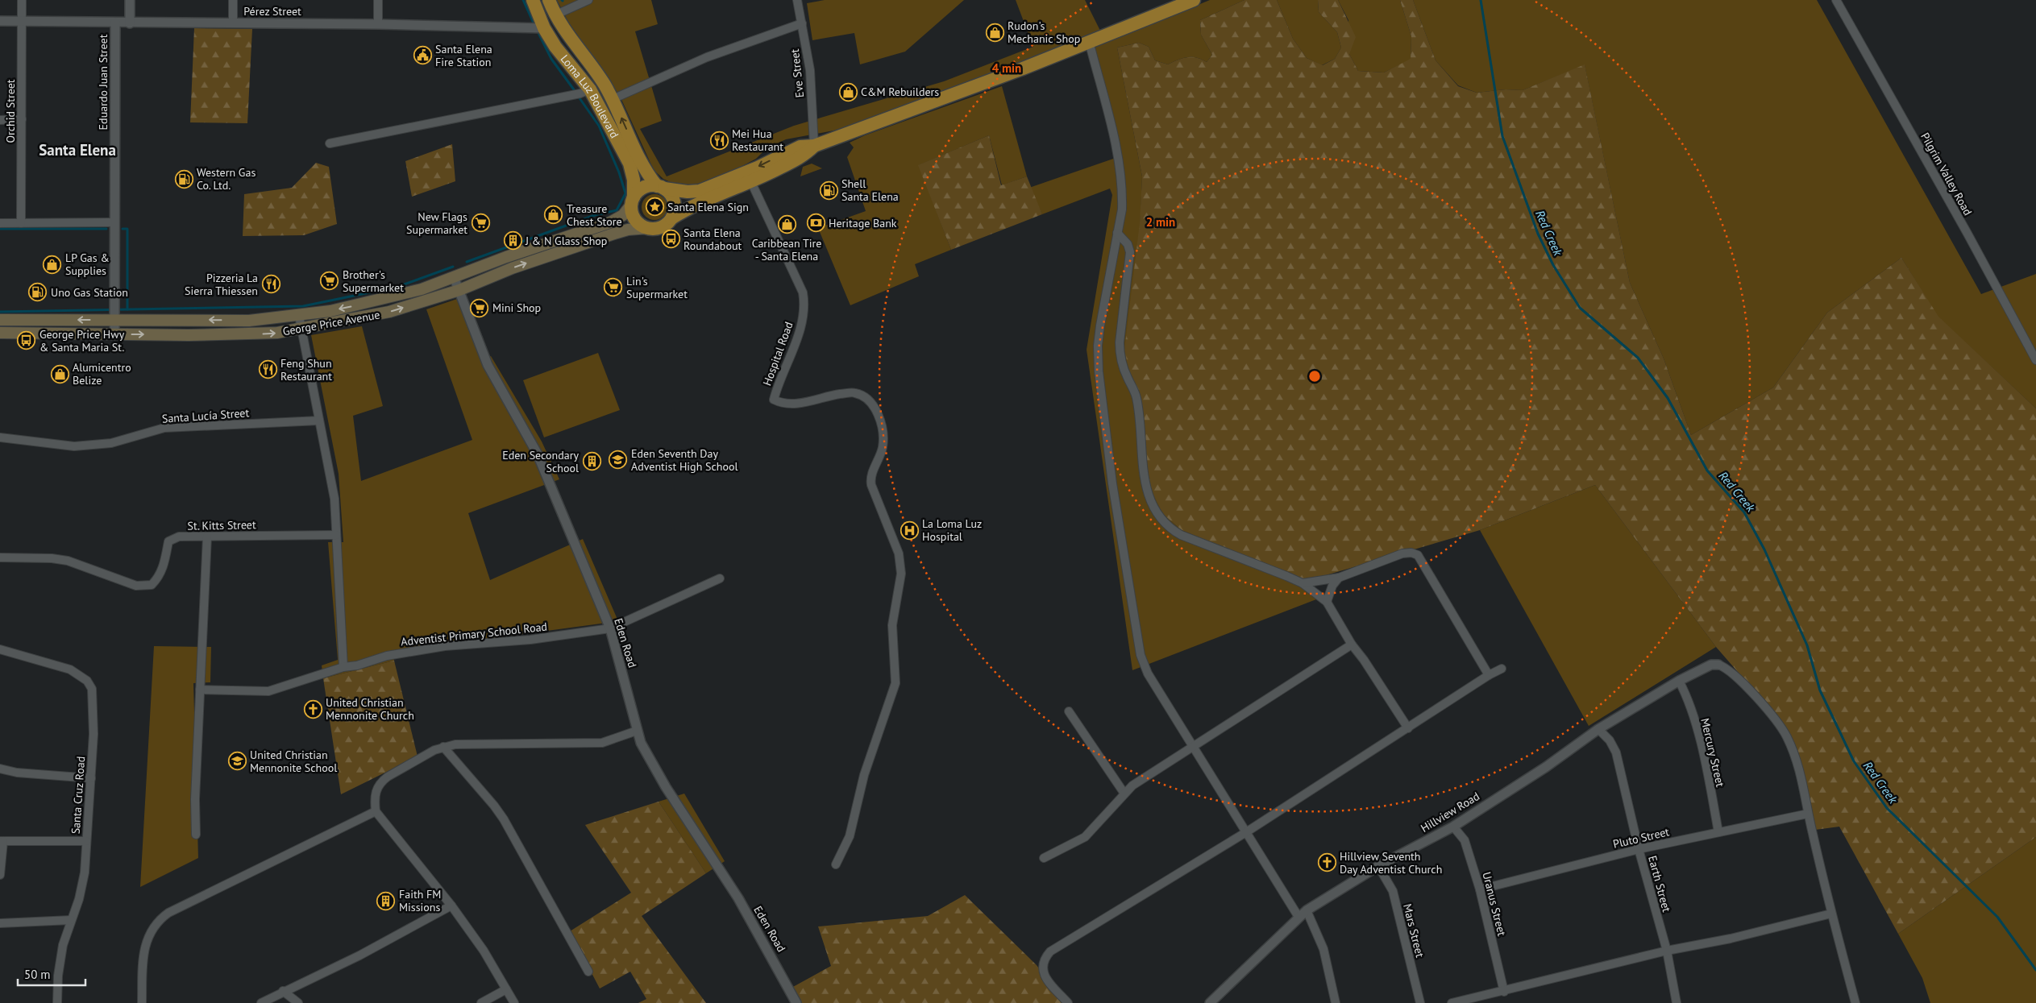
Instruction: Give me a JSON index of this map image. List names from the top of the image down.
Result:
{
  "streets": {
    "highway": ["Loma Luz Boulevard"],
    "main road": ["George Price Avenue"],
    "street": [
      "Pérez Street",
      "Eve Street",
      "Eduardo Juan Street",
      "Orchid Street",
      "Pilgrim Valley Road",
      "Hospital Road",
      "Santa Lucía Street",
      "St. Kitts Street",
      "Adventist Primary School Road",
      "Eden Road",
      "Mercury Street",
      "Santa Cruz Road",
      "Hillview Road",
      "Pluto Street",
      "Earth Street",
      "Uranus Street",
      "Mars Street"
    ]
  },
  "crossings": [
    ["Pérez Street", "Eduardo Juan Street"],
    ["Pérez Street", "Loma Luz Boulevard"],
    ["Pérez Street", "Orchid Street"],
    ["Eduardo Juan Street", "George Price Avenue"],
    ["Loma Luz Boulevard", "George Price Avenue"],
    ["George Price Avenue", "Eden Road"],
    ["Adventist Primary School Road", "Eden Road"],
    ["Mercury Street", "Hillview Road"],
    ["Mercury Street", "Pluto Street"],
    ["Hillview Road", "Earth Street"],
    ["Hillview Road", "Uranus Street"],
    ["Hillview Road", "Mars Street"],
    ["Pluto Street", "Earth Street"],
    ["Pluto Street", "Uranus Street"]
  ],
  "districts": ["Santa Elena"],
  "water": ["Red Creek"],
  "places": {
    "shop": [
      "Rudon's Mechanic Shop",
      "C&M Rebuilders",
      "Treasure Chest Store",
      "Caribbean Tire - Santa Elena",
      "LP Gas & Supplies",
      "Alumicentro Belize"
    ],
    "public building": ["Santa Elena Fire Station"],
    "restaurant": ["Mei Hua Restaurant", "Pizzeria La Sierra Thiessen", "Feng Shun Restaurant"],
    "fuel station": ["Western Gas Co. Ltd.", "Shell Santa Elena", "Uno Gas Station"],
    "place": ["Santa Elena Sign"],
    "supermarket": [
      "New Flags Supermarket",
      "Brother's Supermarket",
      "Lin's Supermarket",
      "Mini Shop"
    ],
    "bank": ["Heritage Bank"],
    "bus stop": ["Santa Elena Roundabout", "George Price Hwy & Santa Maria St."],
    "building": ["J & N Glass Shop", "Eden Secondary School", "Faith FM Missions"],
    "school or university": ["Eden Seventh Day Adventist High School", "United Christian Mennonite School"],
    "hospital": ["La Loma Luz Hospital"],
    "church": ["United Christian Mennonite Church", "Hillview Seventh Day Adventist Church"]
  },
  "scale_bar": "50 m",
  "rings": ["4 min", "2 min"]
}
